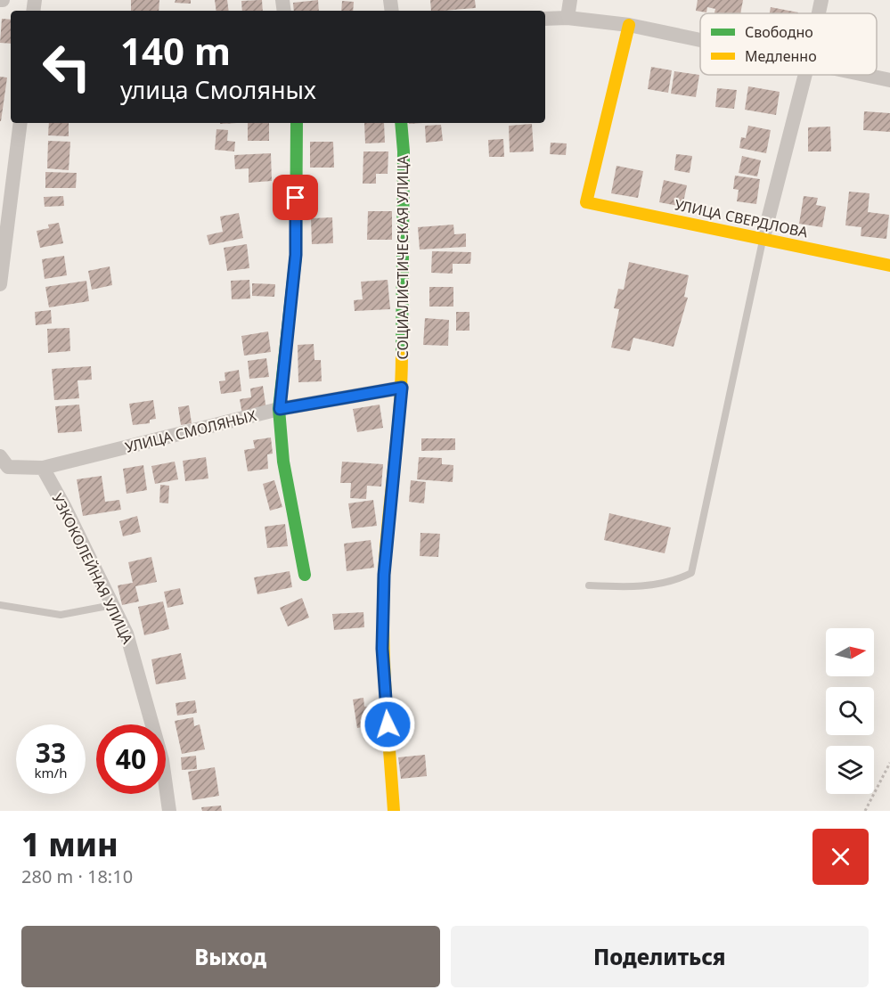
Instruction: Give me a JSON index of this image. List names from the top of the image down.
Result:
{
  "streets": {
    "street": [
      "УЛИЦА СВЕРДЛОВА",
      "СОЦИАЛИСТИЧЕСКАЯ УЛИЦА",
      "УЛИЦА СМОЛЯНЫХ",
      "УЗКОКОЛЕЙНАЯ УЛИЦА"
    ]
  },
  "crossings": [
    ["СОЦИАЛИСТИЧЕСКАЯ УЛИЦА", "УЛИЦА СМОЛЯНЫХ"],
    ["УЛИЦА СМОЛЯНЫХ", "УЗКОКОЛЕЙНАЯ УЛИЦА"]
  ],
  "legend": ["Свободно", "Медленно"],
  "north": "right",
  "page": {
    "turn": ["140 m", "улица Смоляных"],
    "speed": "33 km/h",
    "limit": "40",
    "heading": ["1 мин", "280 m · 18:10"],
    "buttons": ["Выход", "Поделиться"]
  }
}
